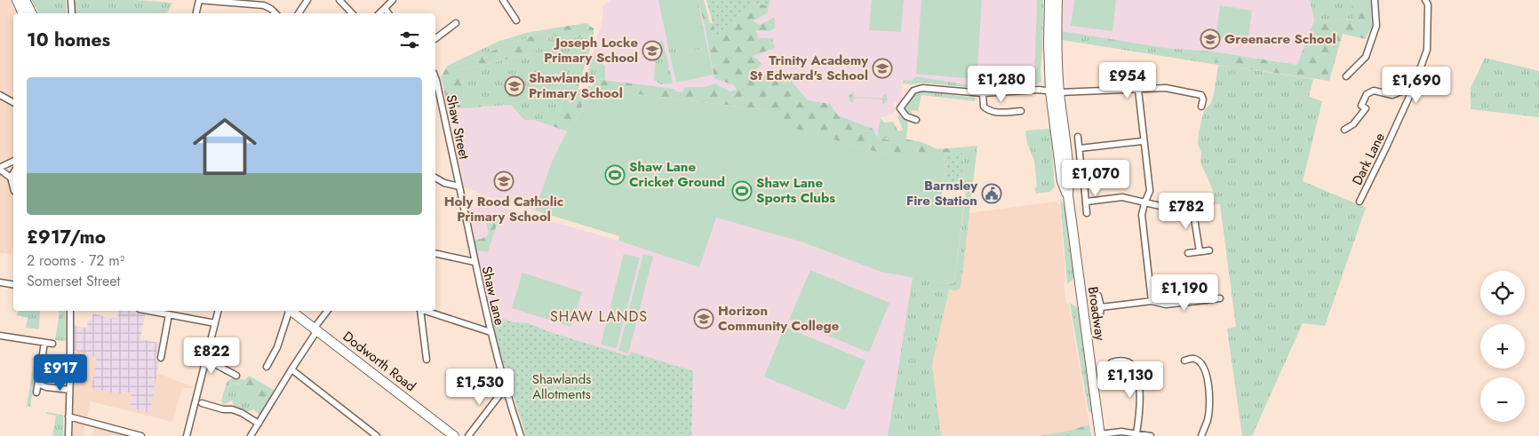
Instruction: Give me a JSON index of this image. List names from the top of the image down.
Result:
{
  "streets": {
    "highway": ["Broadway", "Dodworth Road"],
    "street": ["Shaw Street", "Dark Lane", "Shaw Lane"]
  },
  "crossings": [
    ["Shaw Street", "Shaw Lane"]
  ],
  "districts": ["SHAW LANDS"],
  "parks": ["Shawlands Allotments"],
  "places": {
    "school or university": [
      "Greenacre School",
      "Joseph Locke Primary School",
      "Trinity Academy St Edward's School",
      "Shawlands Primary School",
      "Holy Rood Catholic Primary School",
      "Horizon Community College"
    ],
    "sports": ["Shaw Lane Cricket Ground", "Shaw Lane Sports Clubs"],
    "public building": ["Barnsley Fire Station"]
  },
  "page": {
    "heading": "10 homes",
    "price": [
      "£954",
      "£1,280",
      "£1,690",
      "£1,070",
      "£782",
      "£1,190",
      "£822",
      "£917",
      "£1,130",
      "£1,530"
    ],
    "list": [
      {
        "name": "£917/mo",
        "note": "2 rooms · 72 m² · Somerset Street"
      }
    ],
    "map_buttons": ["+", "−"]
  }
}
